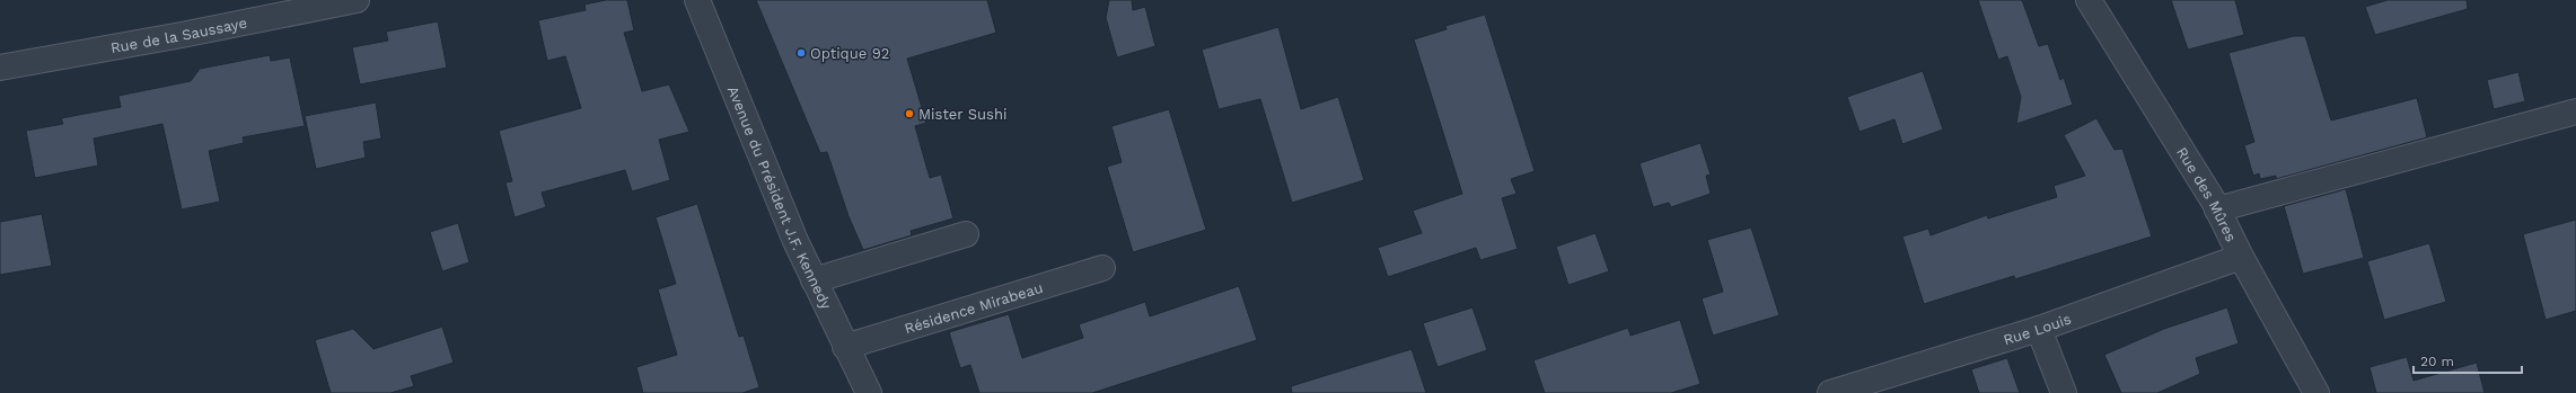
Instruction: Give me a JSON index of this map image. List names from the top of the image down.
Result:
{
  "streets": {
    "street": [
      "Rue de la Saussaye",
      "Rue des Mûres",
      "Avenue du Président J.F. Kennedy",
      "Résidence Mirabeau",
      "Rue Louis"
    ]
  },
  "crossings": [
    ["Rue des Mûres", "Rue Louis"],
    ["Avenue du Président J.F. Kennedy", "Résidence Mirabeau"]
  ],
  "places": ["Optique 92", "Mister Sushi"],
  "scale_bar": "20 m"
}
